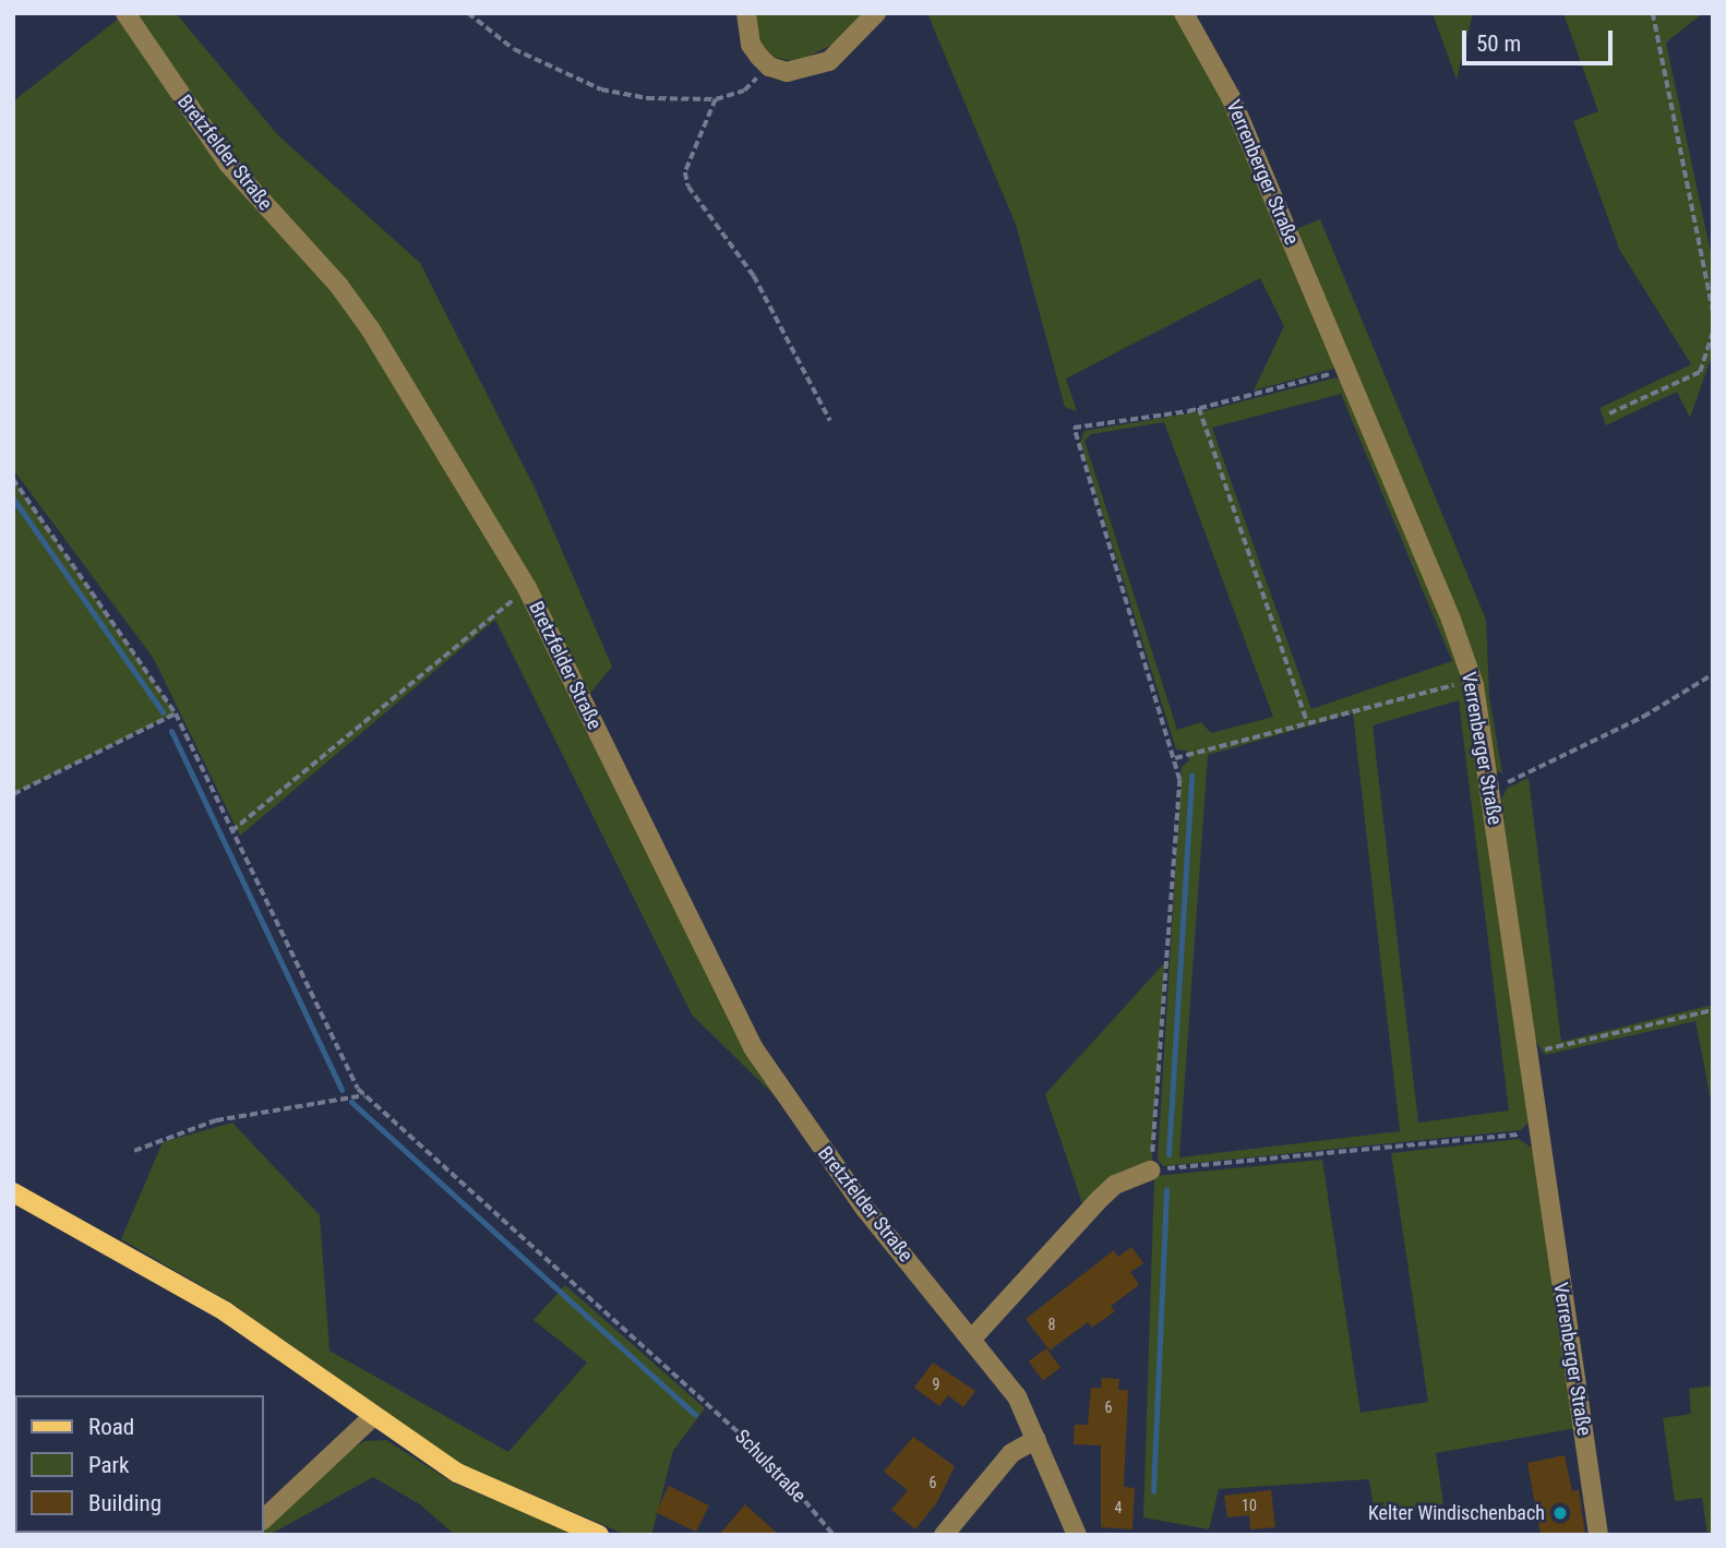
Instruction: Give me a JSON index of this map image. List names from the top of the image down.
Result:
{
  "streets": {
    "street": ["Bretzfelder Straße", "Verrenberger Straße"],
    "path": ["Schulstraße"]
  },
  "places": ["Kelter Windischenbach"],
  "house_numbers": [
    "8",
    "9",
    "6",
    "6",
    "10",
    "4"
  ],
  "legend": ["Road", "Park", "Building"],
  "scale_bar": "50 m"
}
